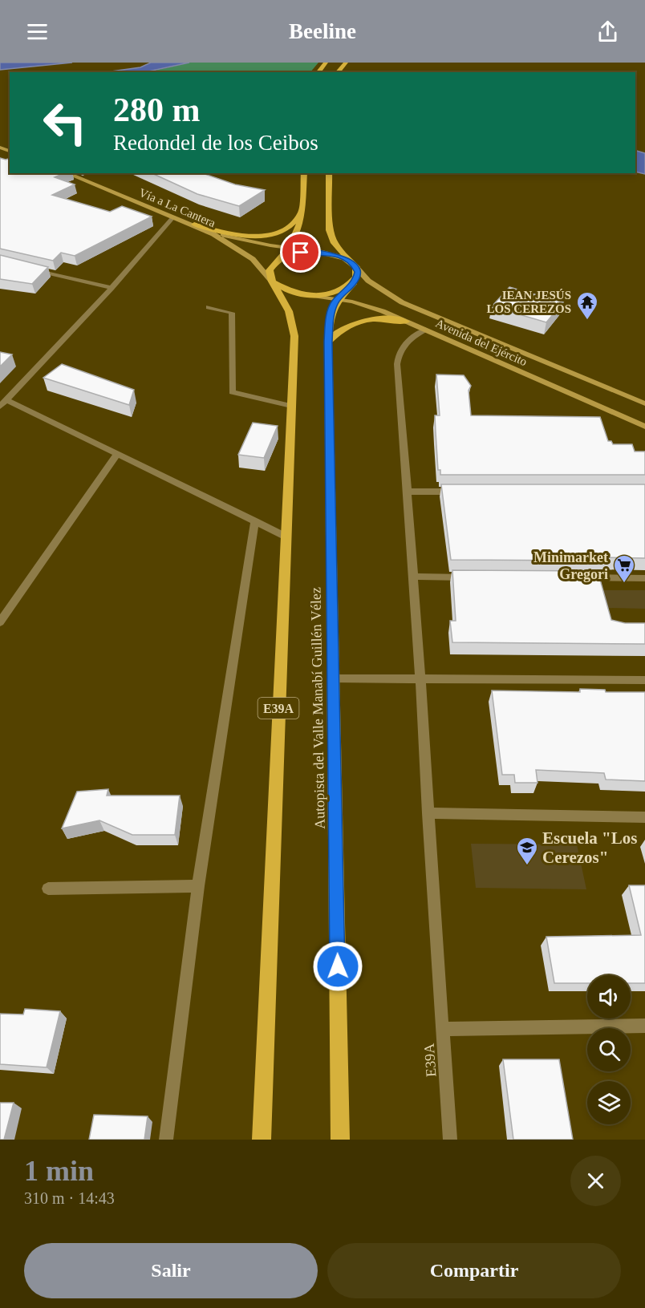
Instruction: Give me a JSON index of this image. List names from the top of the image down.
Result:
{
  "streets": {
    "main road": [
      "Vía a La Cantera",
      "Avenida del Ejército",
      "E39A",
      "Autopista del Valle Manabí Guillén Vélez"
    ]
  },
  "crossings": [
    ["Vía a La Cantera", "E39A"],
    ["Avenida del Ejército", "E39A"],
    ["Avenida del Ejército", "Autopista del Valle Manabí Guillén Vélez"]
  ],
  "places": {
    "temple": ["IEAN JESÚS LOS CEREZOS"],
    "supermarket": ["Minimarket Gregori"],
    "school or university": ["Escuela \"Los Cerezos\""]
  },
  "page": {
    "header": "Beeline",
    "turn": ["280 m", "Redondel de los Ceibos"],
    "heading": ["1 min", "310 m · 14:43"],
    "buttons": ["Salir", "Compartir"]
  }
}
